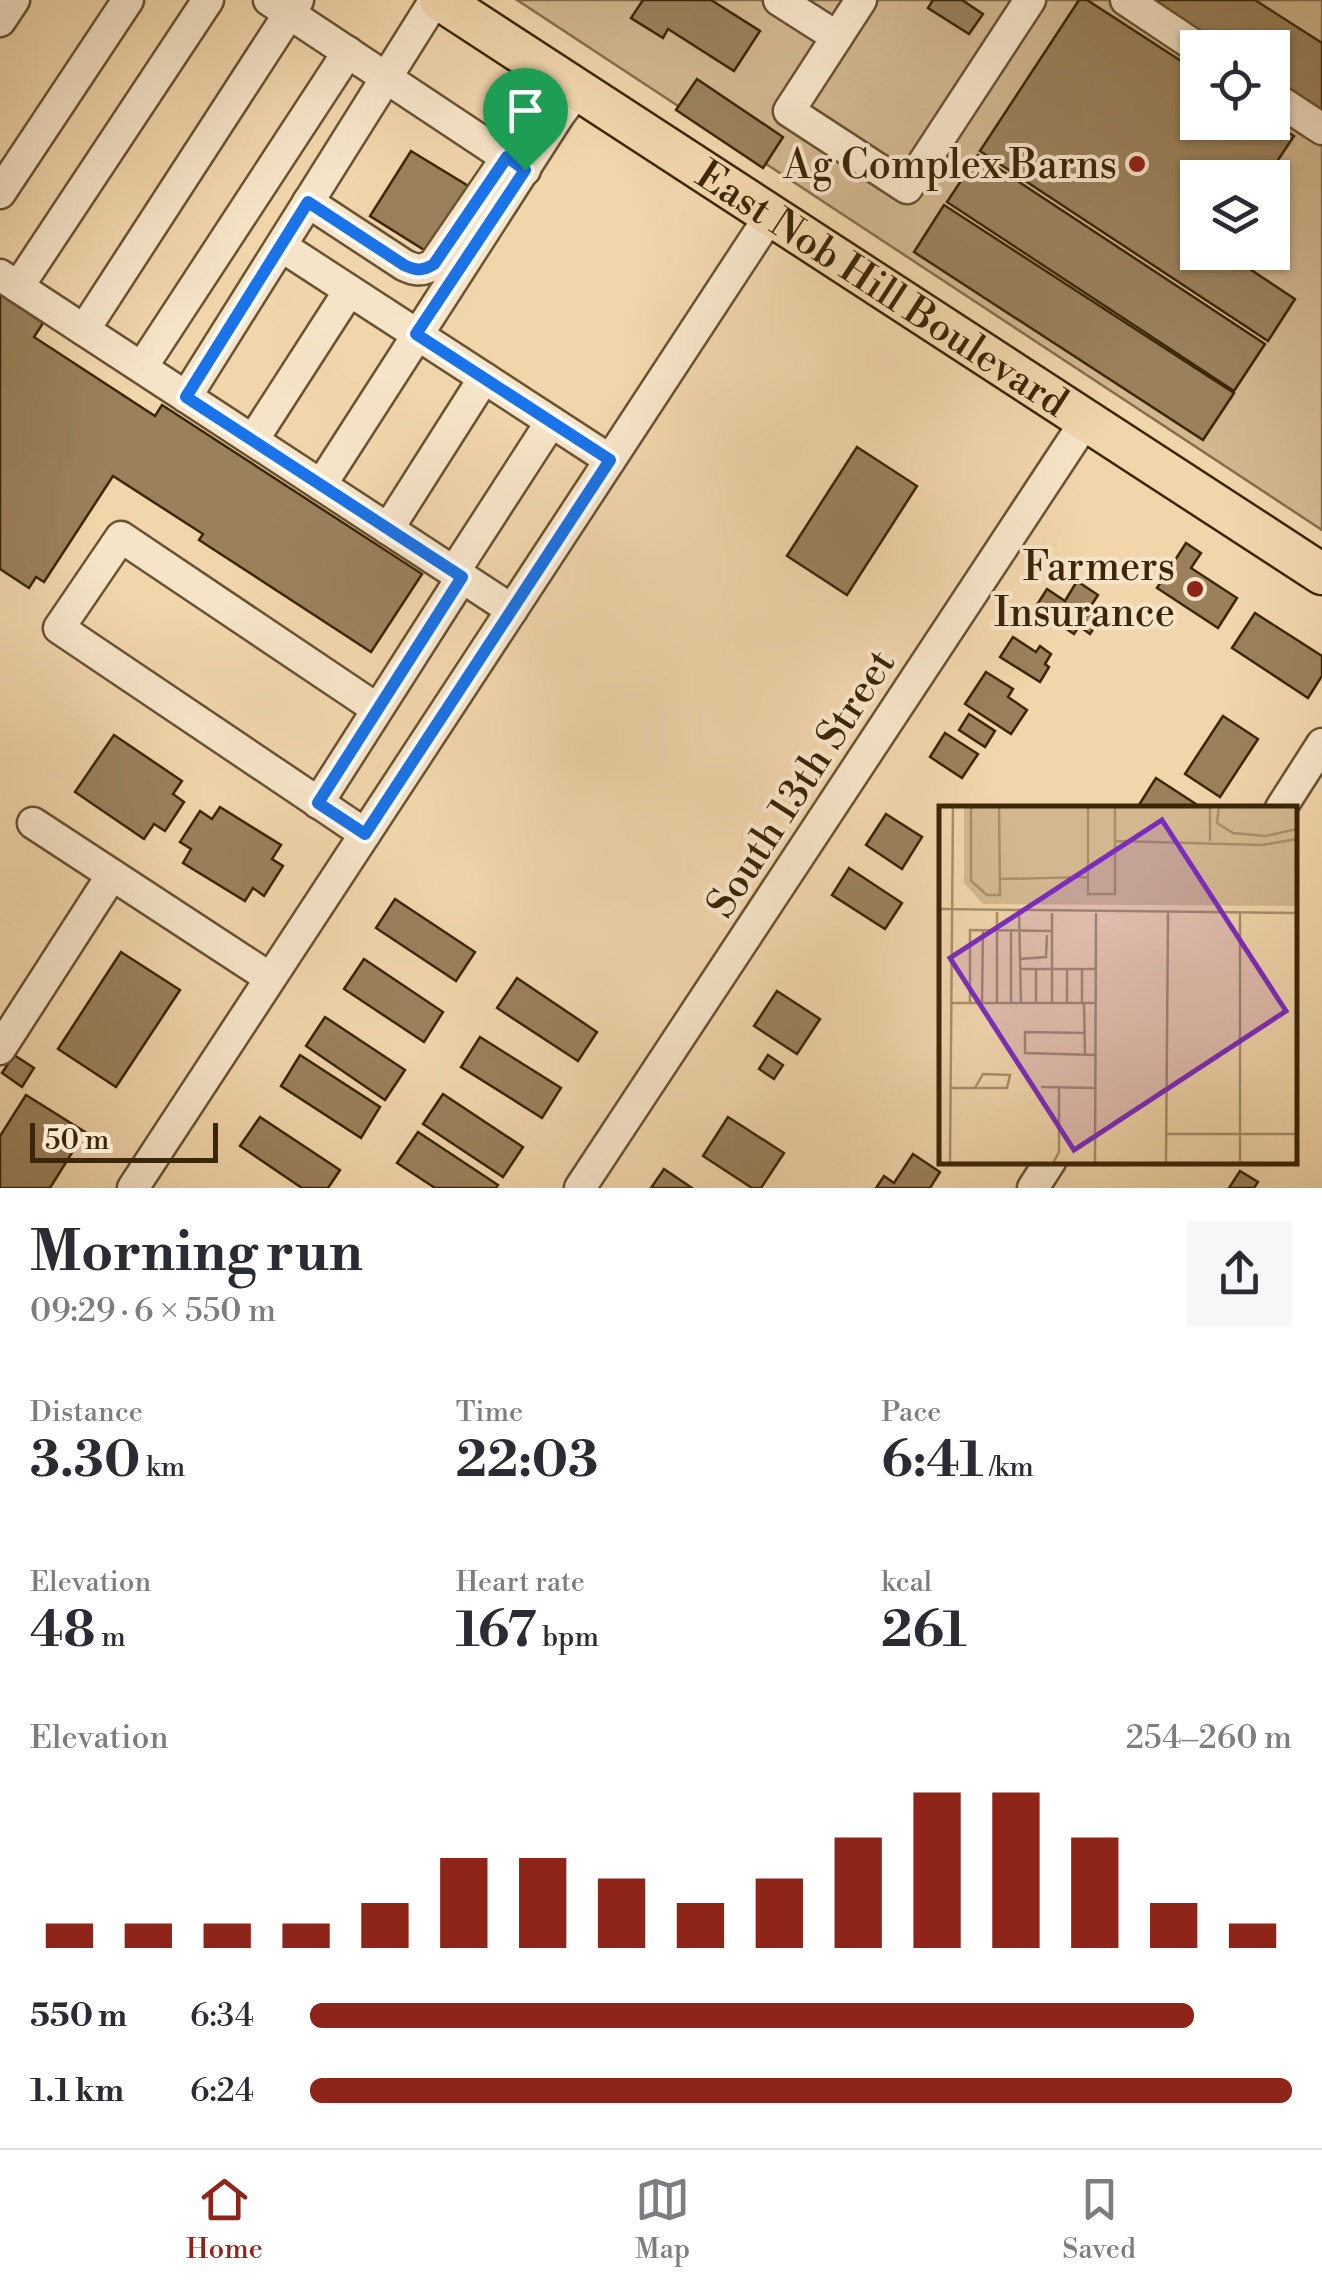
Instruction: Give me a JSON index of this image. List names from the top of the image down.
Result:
{
  "streets": {
    "main road": ["East Nob Hill Boulevard"],
    "street": ["South 13th Street"]
  },
  "crossings": [
    ["East Nob Hill Boulevard", "South 13th Street"]
  ],
  "places": ["Ag Complex Barns", "Farmers Insurance"],
  "scale_bar": "50 m",
  "page": {
    "scale": "50 m",
    "heading": ["Morning run", "09:29 · 6 × 550 m"],
    "stats": [
      ["Distance", "3.30 km"],
      ["Time", "22:03"],
      ["Pace", "6:41 /km"],
      ["Elevation", "48 m"],
      ["Heart rate", "167 bpm"],
      ["kcal", "261"]
    ],
    "chart": ["Elevation", "254–260 m"],
    "list": [
      {
        "name": "550 m",
        "note": "6:34"
      },
      {
        "name": "1.1 km",
        "note": "6:24"
      }
    ],
    "tabs": ["Home", "Map", "Saved"]
  }
}
